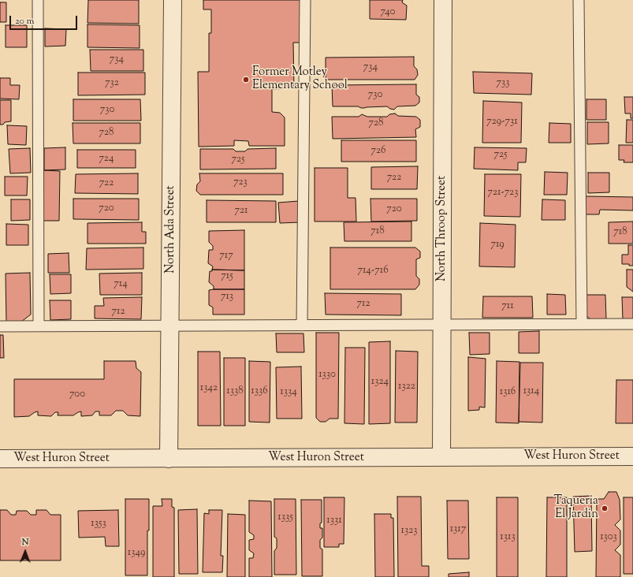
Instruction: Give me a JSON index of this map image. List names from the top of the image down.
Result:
{
  "streets": {
    "street": ["North Throop Street", "North Ada Street", "West Huron Street"]
  },
  "crossings": [
    ["North Throop Street", "West Huron Street"],
    ["North Ada Street", "West Huron Street"]
  ],
  "places": ["Former Motley Elementary School", "Taqueria El Jardin"],
  "house_numbers": [
    "740",
    "734",
    "734",
    "732",
    "733",
    "730",
    "730",
    "729-731",
    "728",
    "728",
    "726",
    "725",
    "724",
    "725",
    "722",
    "723",
    "722",
    "721-723",
    "720",
    "720",
    "721",
    "718",
    "718",
    "719",
    "717",
    "714-716",
    "715",
    "714",
    "713",
    "712",
    "711",
    "712",
    "1330",
    "1324",
    "1322",
    "1342",
    "1338",
    "1336",
    "1314",
    "1334",
    "1316",
    "700",
    "1335",
    "1331",
    "1353",
    "1317",
    "1323",
    "1313",
    "1303",
    "1349"
  ],
  "scale_bar": "20 m",
  "north": "top"
}
